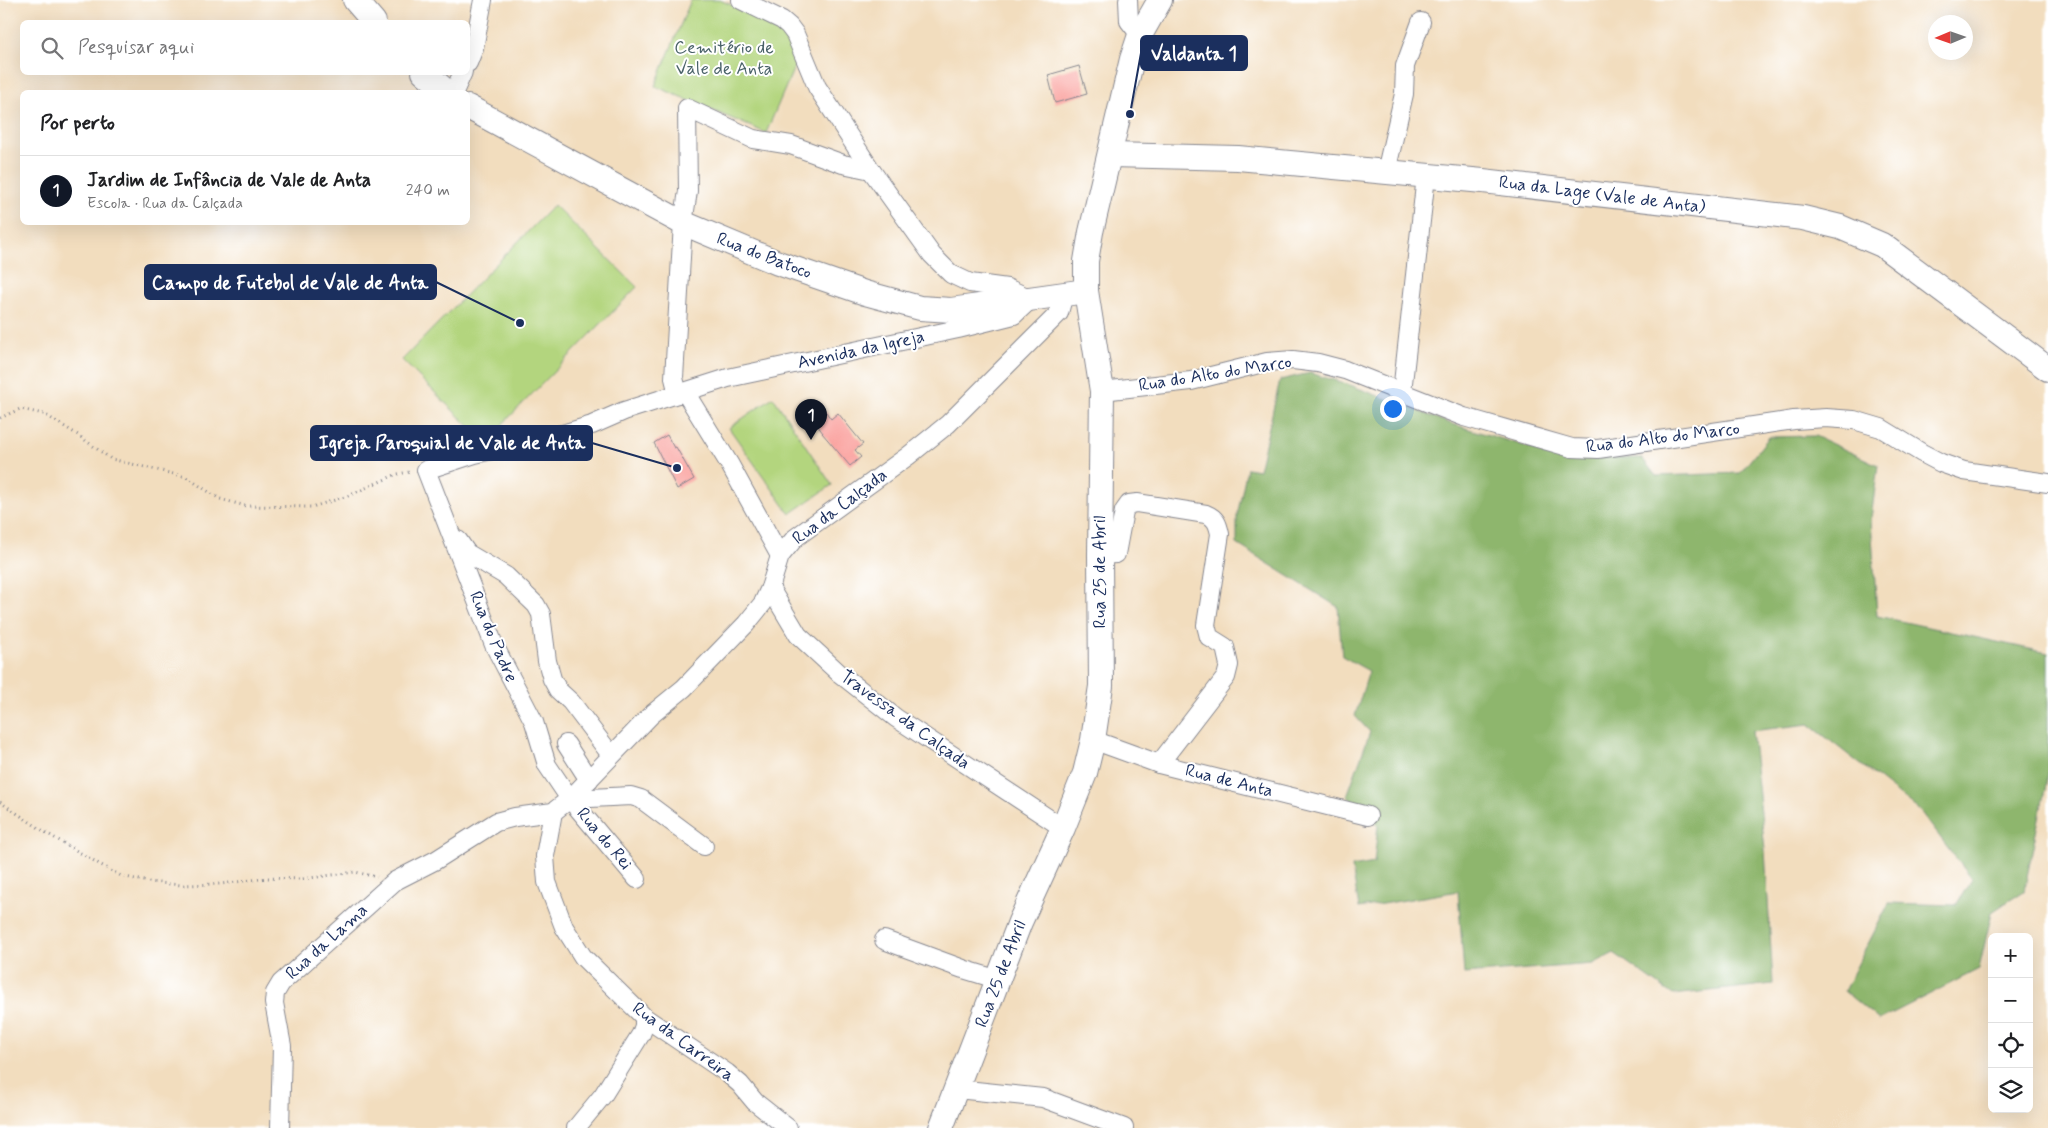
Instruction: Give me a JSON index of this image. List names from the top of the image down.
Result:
{
  "streets": {
    "street": [
      "Rua da Lage (Vale de Anta)",
      "Rua do Batoco",
      "Avenida da Igreja",
      "Rua do Alto do Marco",
      "Rua da Calçada",
      "Rua 25 de Abril",
      "Rua do Padre",
      "Travessa da Calçada",
      "Rua de Anta",
      "Rua do Rei",
      "Rua da Lama",
      "Rua da Carreira"
    ]
  },
  "crossings": [
    ["Rua da Lage (Vale de Anta)", "Rua 25 de Abril"],
    ["Rua do Batoco", "Avenida da Igreja"],
    ["Rua do Batoco", "Rua da Calçada"],
    ["Rua do Batoco", "Rua 25 de Abril"],
    ["Avenida da Igreja", "Rua do Padre"],
    ["Rua do Alto do Marco", "Rua 25 de Abril"],
    ["Rua da Calçada", "Rua 25 de Abril"],
    ["Rua da Calçada", "Rua do Padre"],
    ["Rua da Calçada", "Travessa da Calçada"],
    ["Rua da Calçada", "Rua do Rei"],
    ["Rua da Calçada", "Rua da Lama"],
    ["Rua da Calçada", "Rua da Carreira"],
    ["Rua 25 de Abril", "Travessa da Calçada"],
    ["Rua 25 de Abril", "Rua de Anta"],
    ["Rua do Padre", "Rua do Rei"],
    ["Rua da Lama", "Rua da Carreira"]
  ],
  "parks": ["Cemitério de Vale de Anta"],
  "places": ["Valdanta 1", "Campo de Futebol de Vale de Anta", "Igreja Paroquial de Vale de Anta"],
  "north": "left",
  "page": {
    "search": "Pesquisar aqui",
    "heading": "Por perto",
    "list": [
      {
        "mark": "1",
        "name": "Jardim de Infância de Vale de Anta",
        "note": "Escola · Rua da Calçada",
        "value": "240 m"
      }
    ],
    "pins": "1",
    "map_buttons": ["+", "−"]
  }
}
